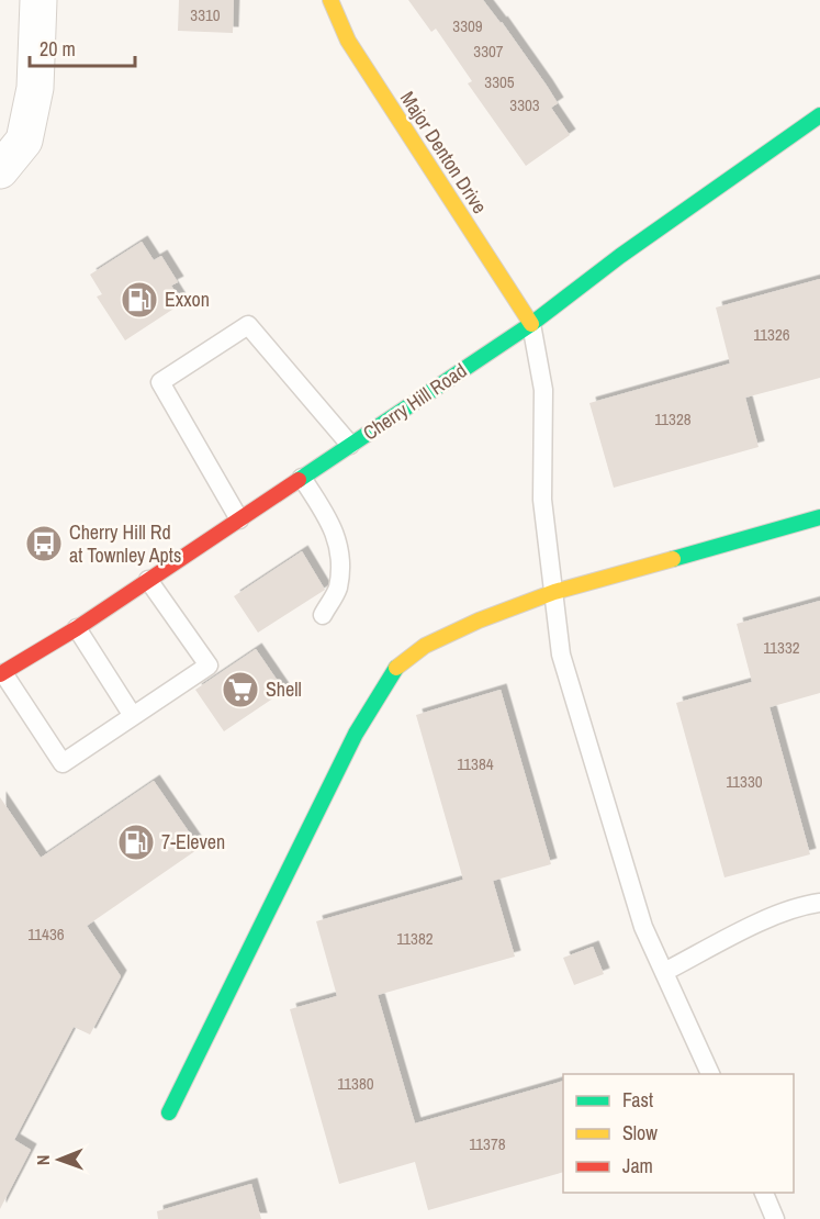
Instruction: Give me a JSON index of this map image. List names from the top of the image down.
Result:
{
  "streets": {
    "street": ["Major Denton Drive", "Cherry Hill Road"]
  },
  "crossings": [
    ["Major Denton Drive", "Cherry Hill Road"]
  ],
  "places": {
    "fuel station": ["Exxon", "7-Eleven"],
    "bus stop": ["Cherry Hill Rd at Townley Apts"],
    "supermarket": ["Shell"]
  },
  "house_numbers": [
    "3310",
    "3309",
    "3307",
    "3305",
    "3303",
    "11326",
    "11328",
    "11332",
    "11384",
    "11330",
    "11436",
    "11382",
    "11380",
    "11378"
  ],
  "legend": ["Fast", "Slow", "Jam"],
  "scale_bar": "20 m",
  "north": "left"
}
